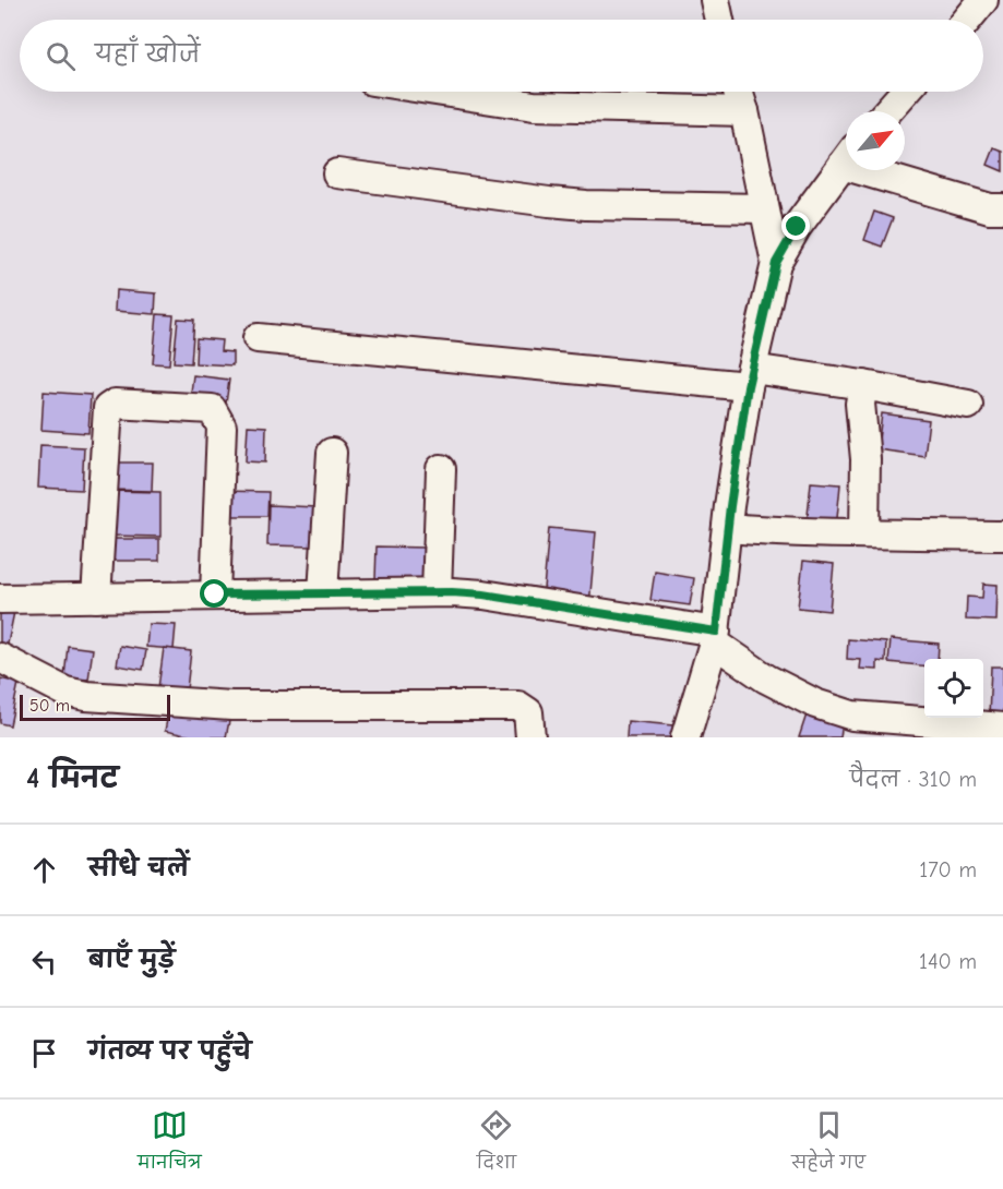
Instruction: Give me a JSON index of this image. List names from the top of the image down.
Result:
{
  "scale_bar": "50 m",
  "north": "top right",
  "page": {
    "search": "यहाँ खोजें",
    "scale": "50 m",
    "heading": ["4 मिनट", "पैदल · 310 m"],
    "list": [
      ["सीधे चलें", "170 m"],
      ["बाएँ मुड़ें", "140 m"],
      "गंतव्य पर पहुँचे"
    ],
    "nav": ["मानचित्र", "दिशा", "सहेजे गए"]
  }
}
